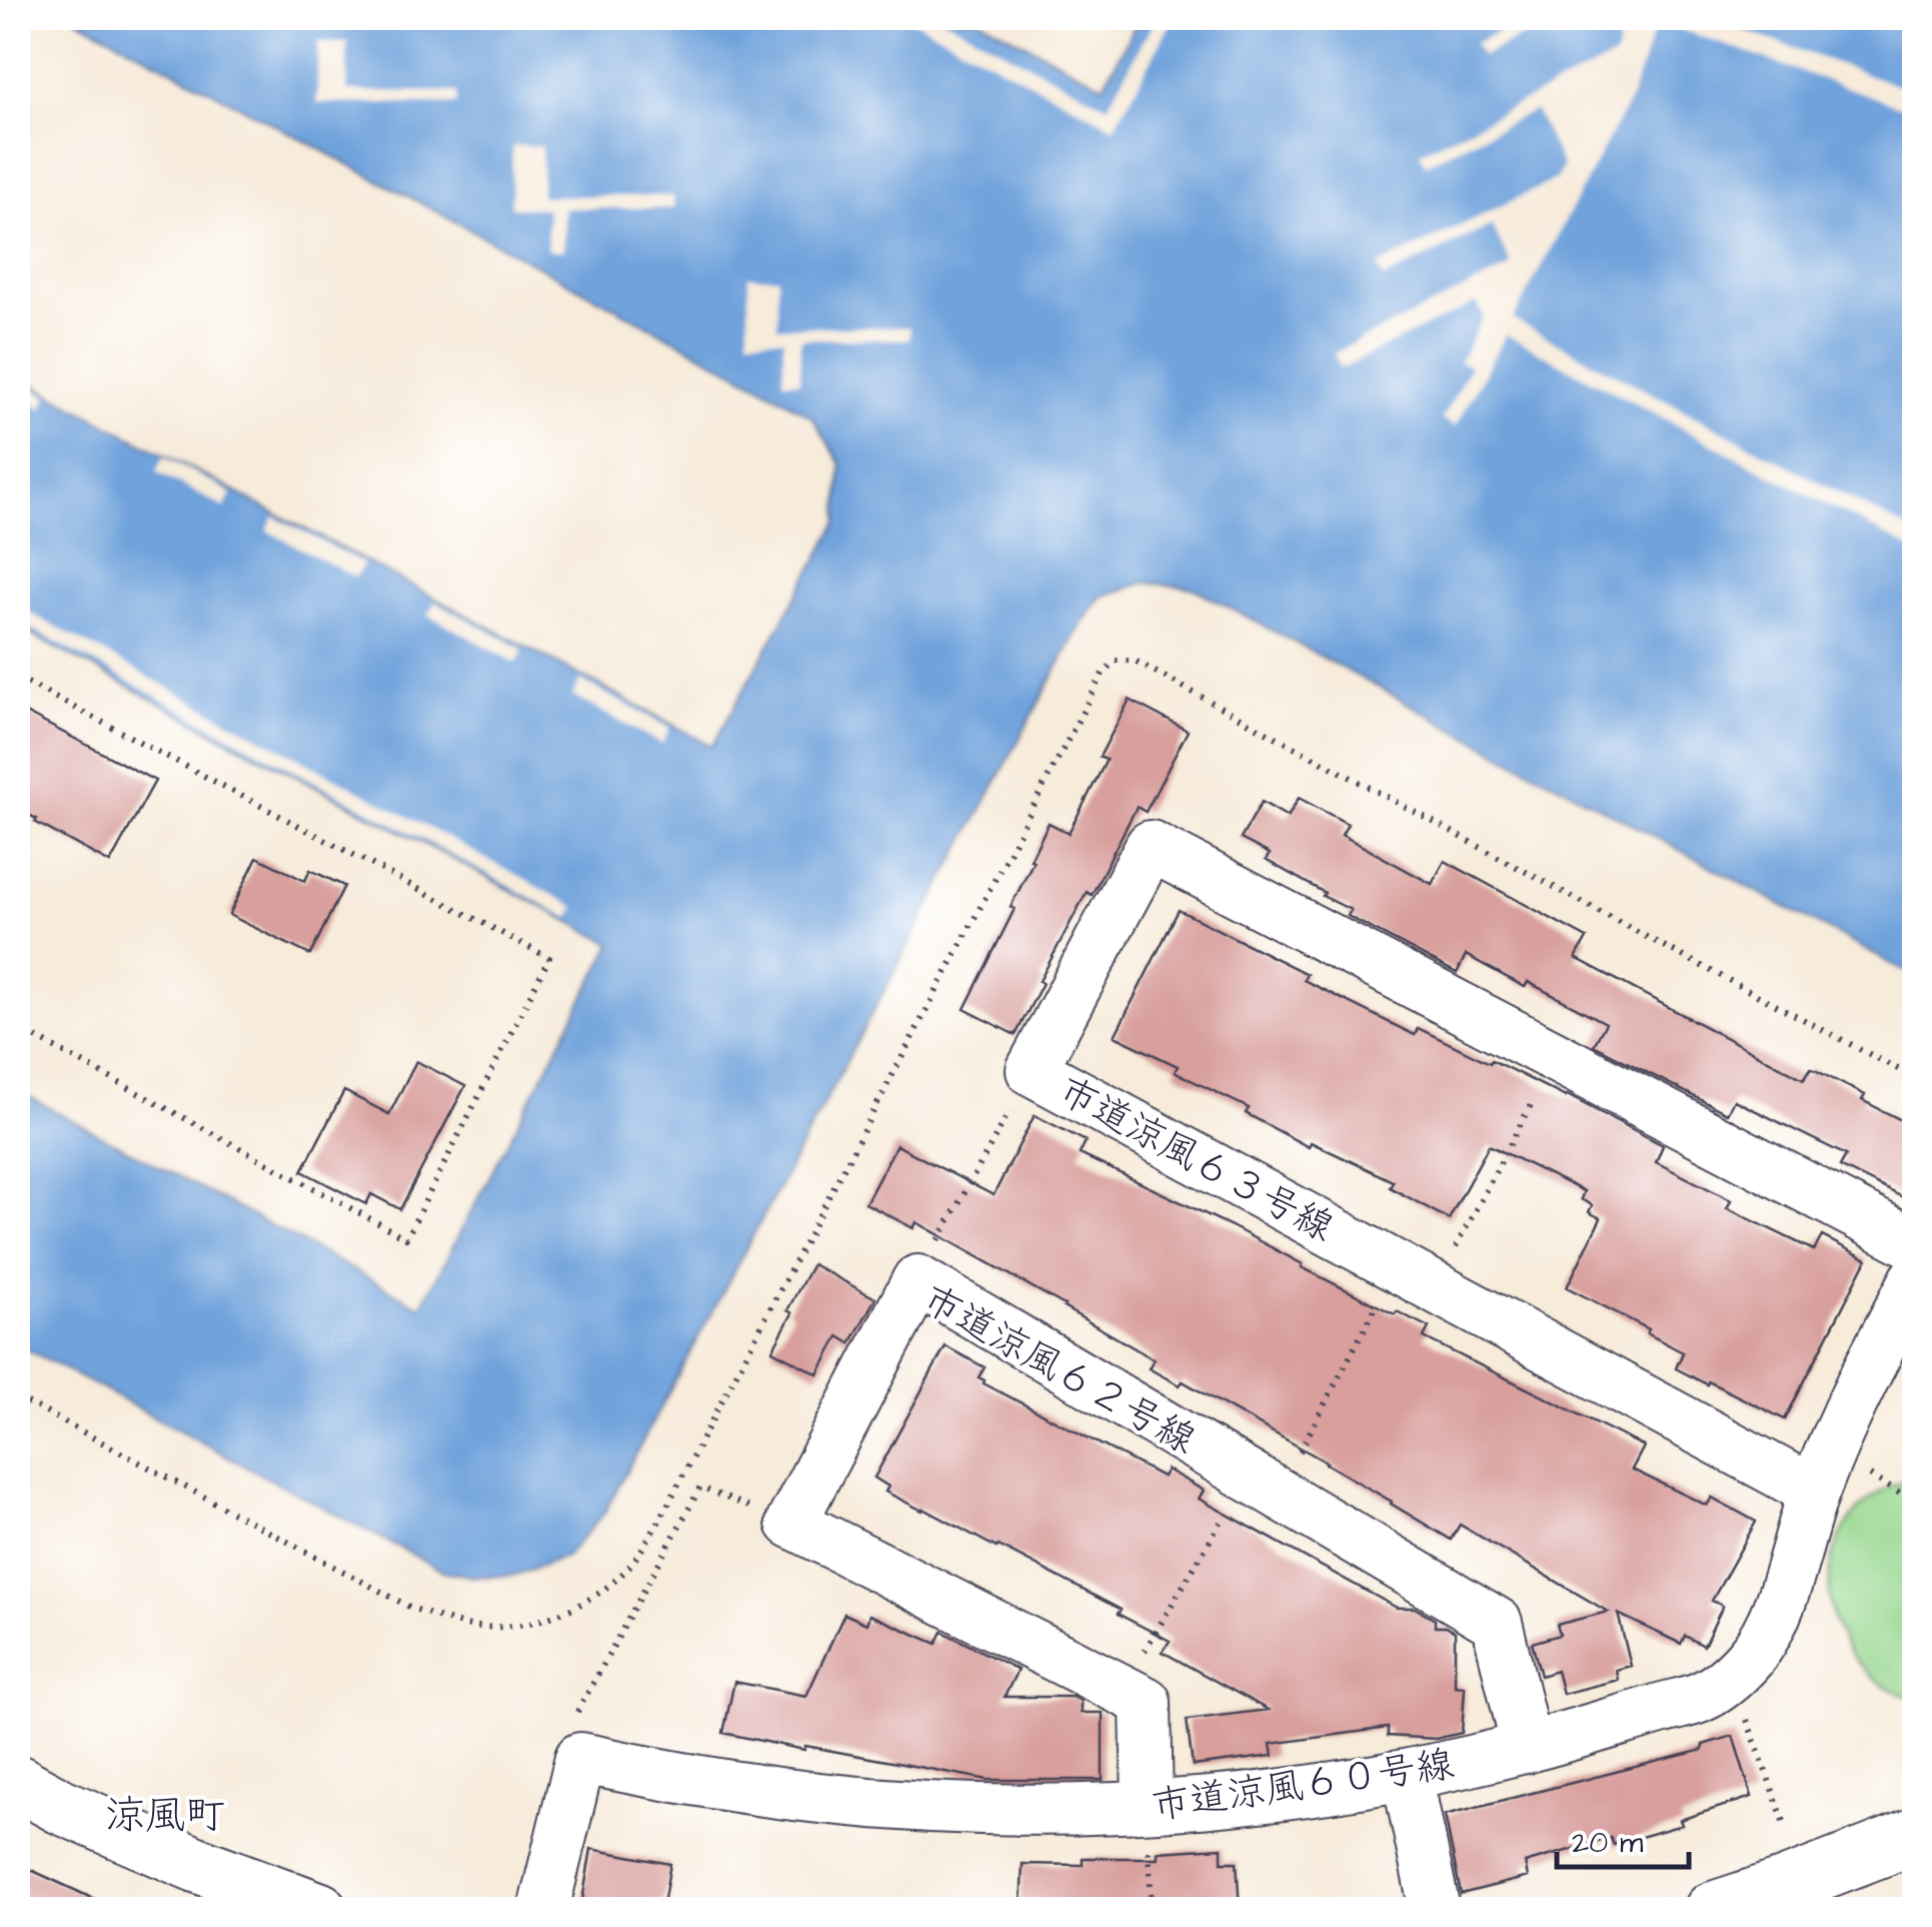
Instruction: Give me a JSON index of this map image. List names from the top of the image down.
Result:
{
  "streets": {
    "street": ["市道涼風６３号線", "市道涼風６２号線", "市道涼風６０号線"]
  },
  "crossings": [
    ["市道涼風６３号線", "市道涼風６０号線"],
    ["市道涼風６２号線", "市道涼風６０号線"]
  ],
  "districts": ["涼風町"],
  "scale_bar": "20 m"
}
